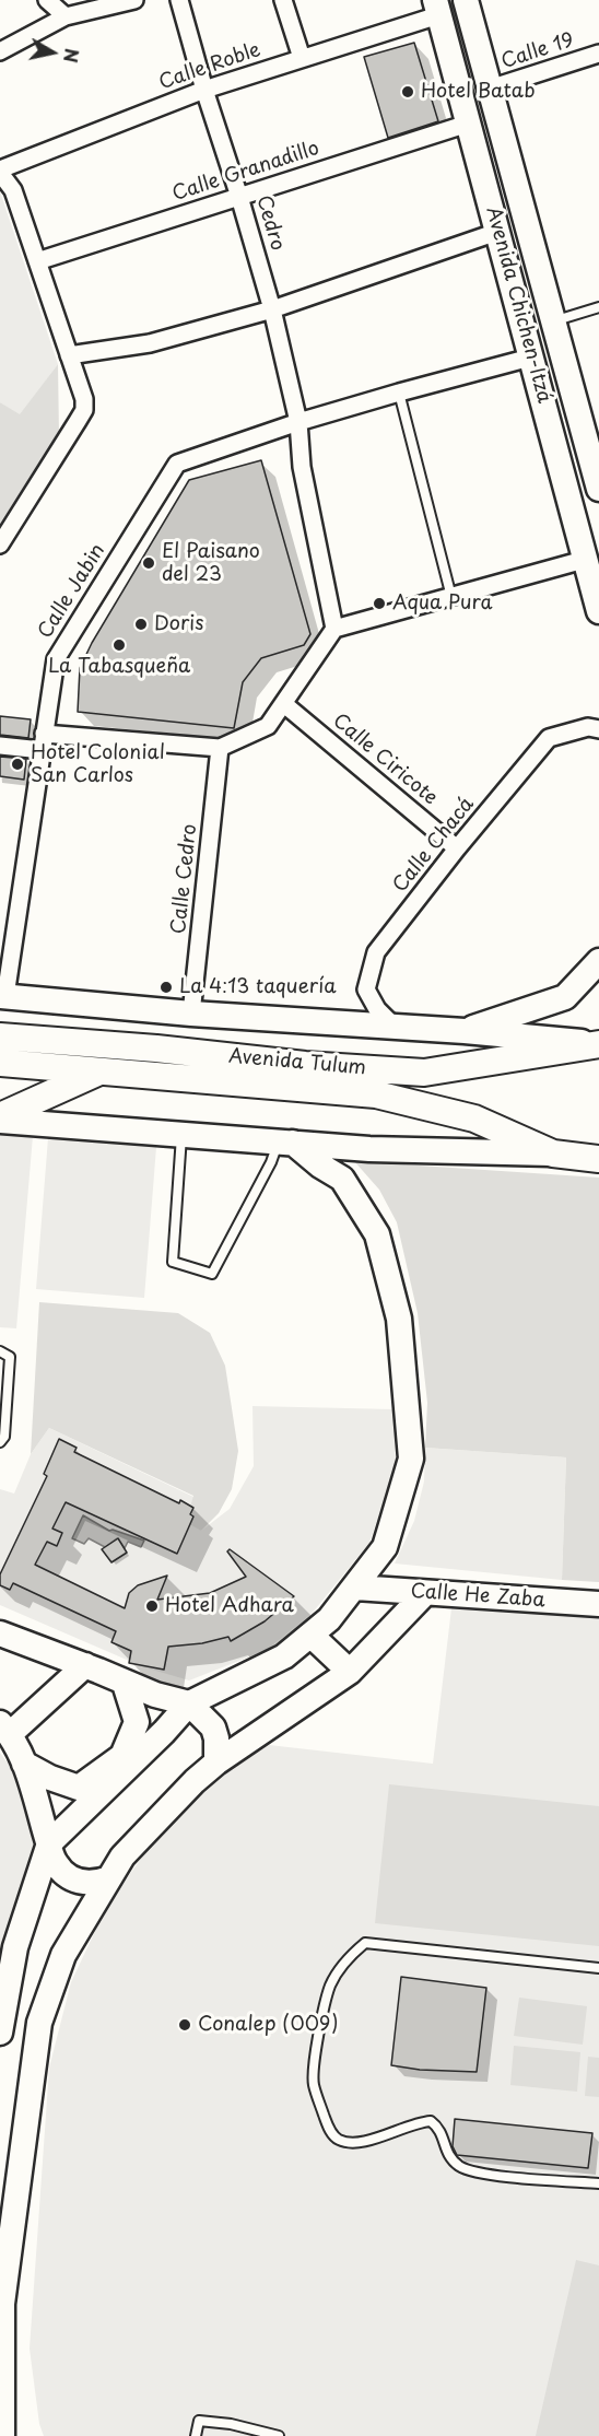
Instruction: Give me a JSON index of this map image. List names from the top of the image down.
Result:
{
  "streets": {
    "main road": ["Avenida Tulum"],
    "street": [
      "Calle 19",
      "Calle Roble",
      "Calle Granadillo",
      "Cedro",
      "Avenida Chichen-Itzá",
      "Calle Jabin",
      "Calle Ciricote",
      "Calle Chacá",
      "Calle Cedro",
      "Calle He Zaba"
    ]
  },
  "crossings": [
    ["Calle 19", "Avenida Chichen-Itzá"],
    ["Calle Roble", "Cedro"],
    ["Calle Roble", "Avenida Chichen-Itzá"],
    ["Calle Granadillo", "Cedro"],
    ["Calle Granadillo", "Avenida Chichen-Itzá"],
    ["Cedro", "Calle Jabin"],
    ["Avenida Chichen-Itzá", "Calle Jabin"],
    ["Calle Ciricote", "Calle Chacá"],
    ["Calle Chacá", "Avenida Tulum"],
    ["Calle Cedro", "Avenida Tulum"]
  ],
  "places": [
    "Hotel Batab",
    "El Paisano del 23",
    "Aqua Pura",
    "Doris",
    "La Tabasqueña",
    "Hotel Colonial San Carlos",
    "La 4:13 taquería",
    "Hotel Adhara",
    "Conalep (009)"
  ],
  "north": "right"
}
